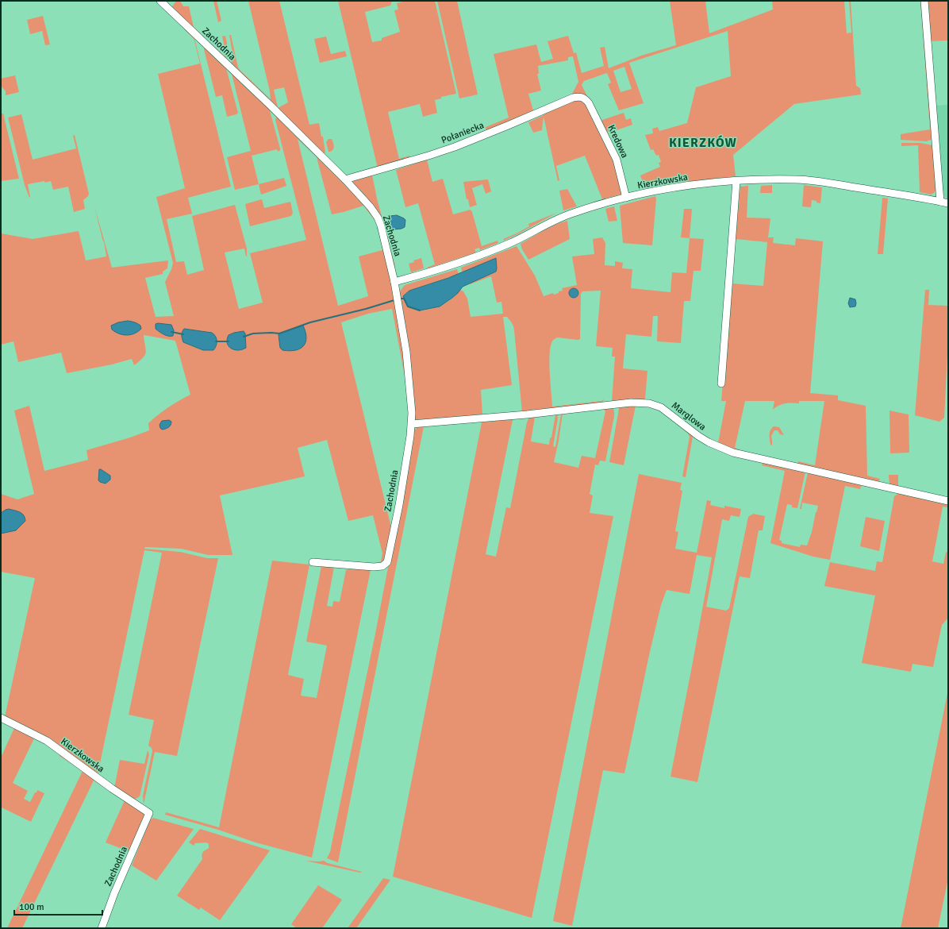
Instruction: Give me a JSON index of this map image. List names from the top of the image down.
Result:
{
  "streets": {
    "street": [
      "Zachodnia",
      "Połaniecka",
      "Kredowa",
      "Kierzkowska",
      "Marglowa"
    ]
  },
  "crossings": [
    ["Zachodnia", "Połaniecka"],
    ["Zachodnia", "Kierzkowska"],
    ["Zachodnia", "Marglowa"],
    ["Połaniecka", "Kredowa"],
    ["Kredowa", "Kierzkowska"]
  ],
  "districts": ["KIERZKÓW"],
  "scale_bar": "100 m"
}
